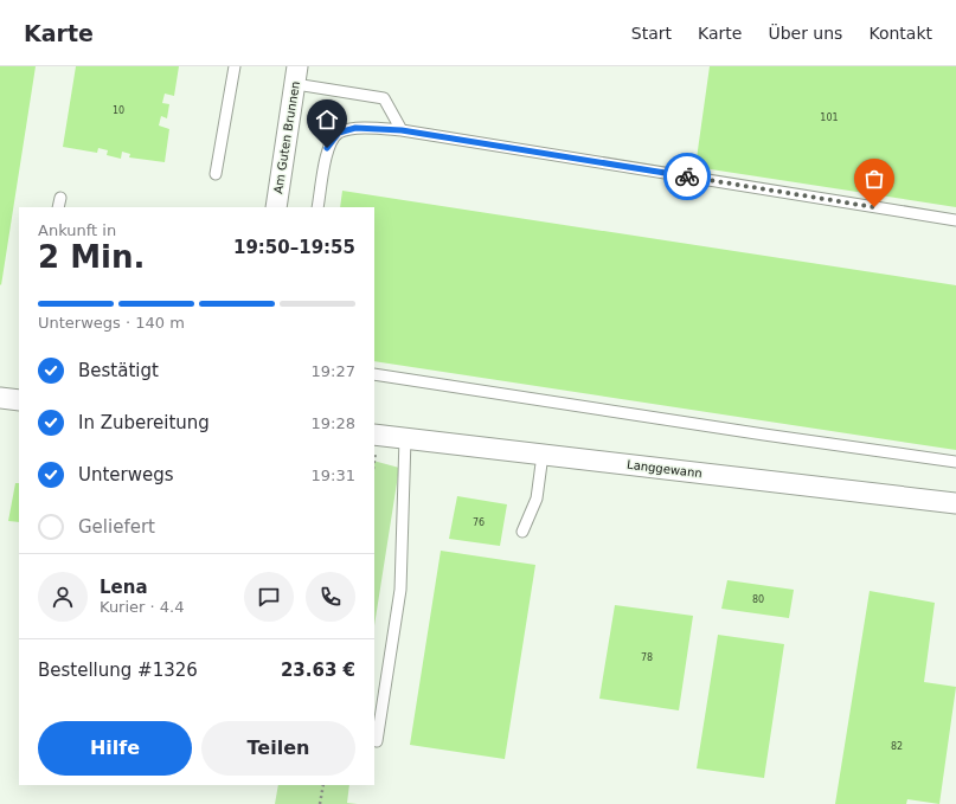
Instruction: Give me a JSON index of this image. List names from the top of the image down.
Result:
{
  "streets": {
    "street": ["Am Guten Brunnen", "Langgewann"]
  },
  "house_numbers": [
    "10",
    "101",
    "76",
    "80",
    "78",
    "82"
  ],
  "page": {
    "header": "Karte",
    "nav": [
      "Start",
      "Karte",
      "Über uns",
      "Kontakt"
    ],
    "heading": ["2 Min.", "Ankunft in", "19:50–19:55"],
    "panel": [
      "Lena",
      "Kurier · 4.4",
      "Bestellung #1326",
      "23.63 €"
    ],
    "bar": "Unterwegs · 140 m",
    "list": [
      ["Bestätigt", "19:27"],
      ["In Zubereitung", "19:28"],
      ["Unterwegs", "19:31"],
      "Geliefert"
    ],
    "buttons": ["Hilfe", "Teilen"]
  }
}
